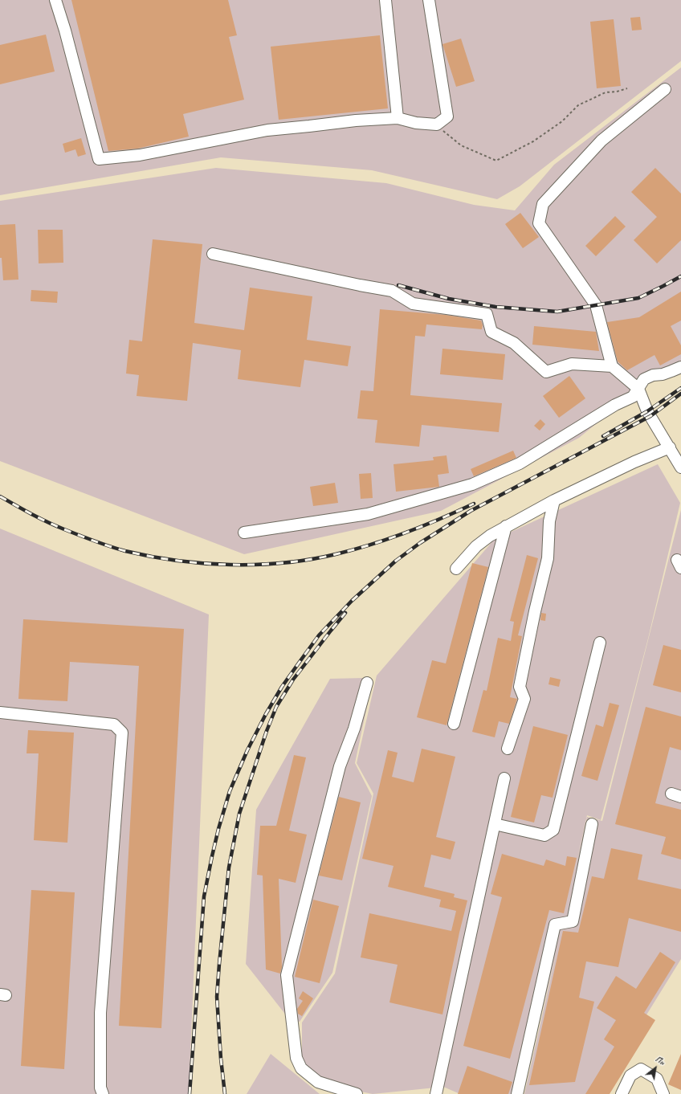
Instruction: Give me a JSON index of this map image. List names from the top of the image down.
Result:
{
  "north": "top right"
}
